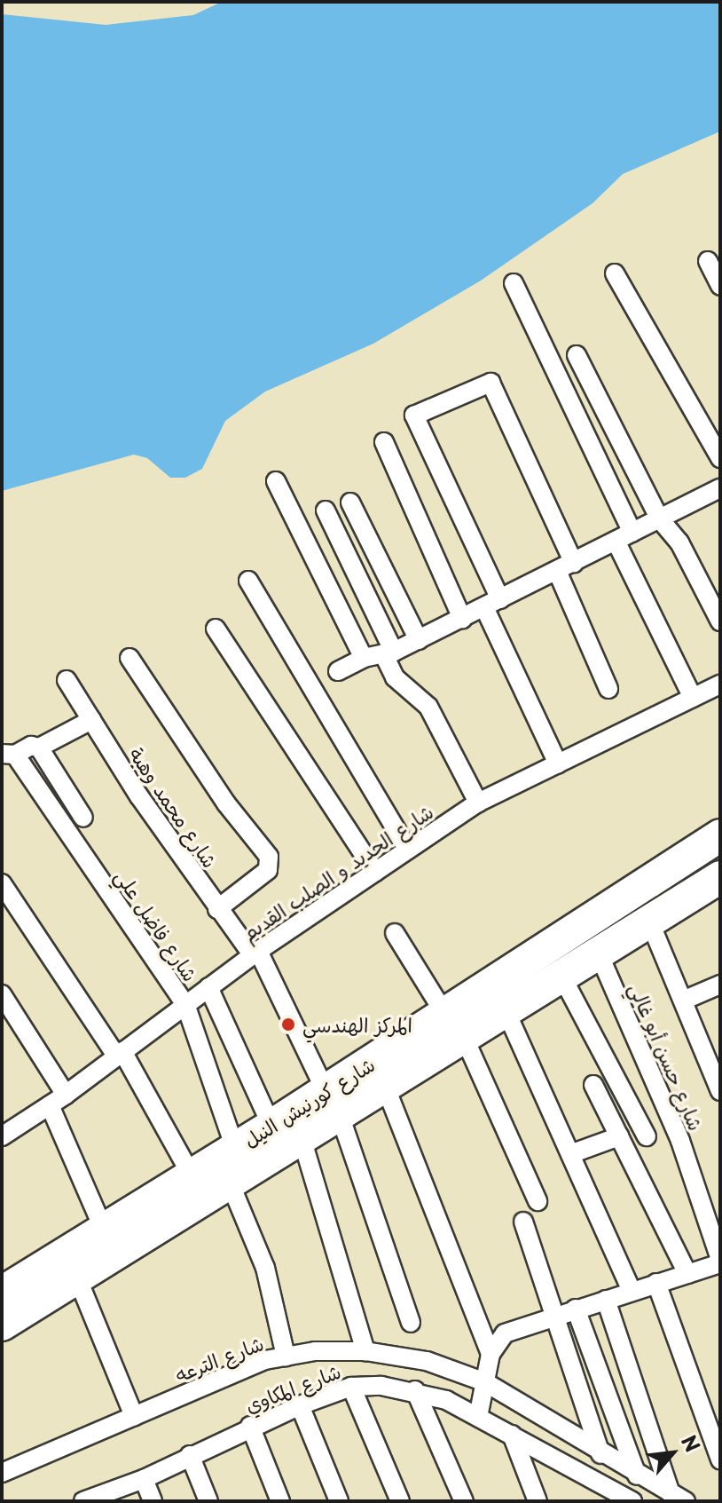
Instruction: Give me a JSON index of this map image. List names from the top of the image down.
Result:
{
  "streets": {
    "highway": ["شارع كورنيش النيل"],
    "street": [
      "شارع محمد وهبة",
      "شارع الحديد و الصلب القديم",
      "شارع فاضل علي",
      "شارع حسن أبو غالي",
      "شارع الترعه",
      "شارع المكاوي"
    ]
  },
  "crossings": [
    ["شارع محمد وهبة", "شارع الحديد و الصلب القديم"],
    ["شارع محمد وهبة", "شارع كورنيش النيل"],
    ["شارع الحديد و الصلب القديم", "شارع فاضل علي"],
    ["شارع فاضل علي", "شارع كورنيش النيل"],
    ["شارع حسن أبو غالي", "شارع كورنيش النيل"]
  ],
  "places": ["المركز الهندسي"],
  "north": "top right"
}
